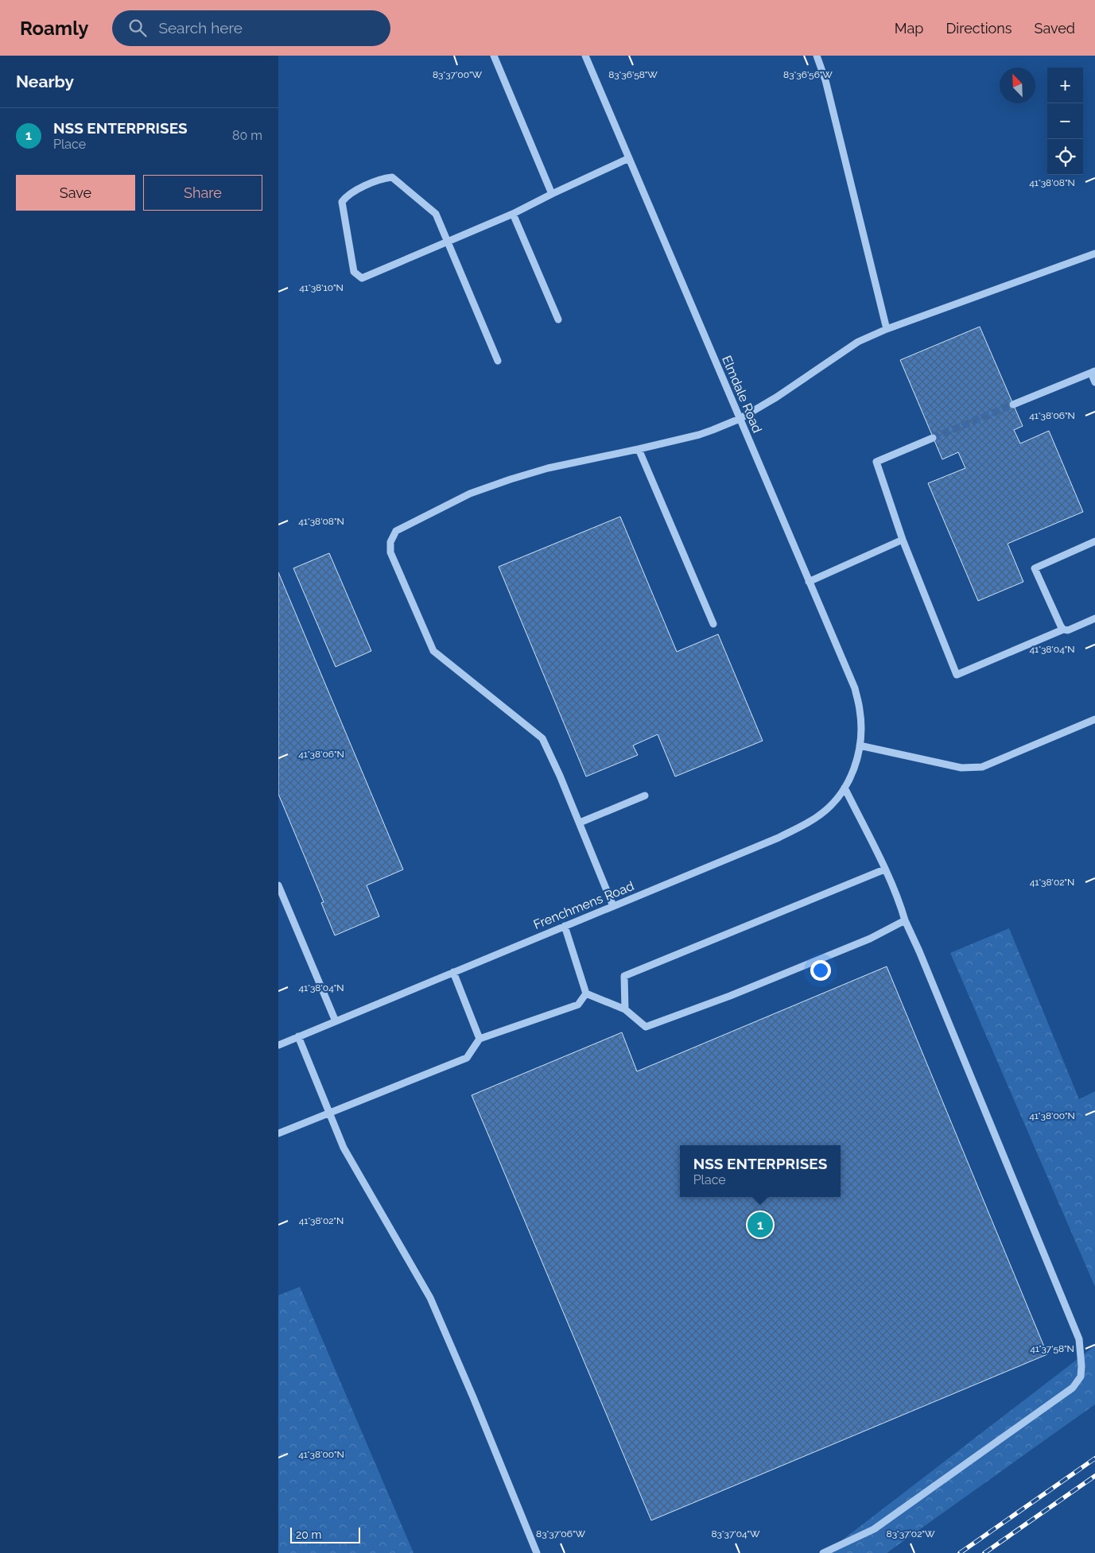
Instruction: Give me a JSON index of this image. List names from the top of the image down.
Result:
{
  "streets": {
    "street": ["Elmdale Road", "Frenchmens Road"]
  },
  "crossings": [
    ["Elmdale Road", "Frenchmens Road"]
  ],
  "scale_bar": "20 m",
  "north": "top left",
  "page": {
    "header": "Roamly",
    "search": "Search here",
    "nav": ["Map", "Directions", "Saved"],
    "heading": "Nearby",
    "map_buttons": ["+", "−"],
    "list": [
      {
        "mark": "1",
        "name": "NSS ENTERPRISES",
        "note": "Place",
        "value": "80 m"
      }
    ],
    "buttons": ["Save", "Share"],
    "popup": ["NSS ENTERPRISES", "Place"],
    "pins": "1",
    "scale": "20 m"
  },
  "coordinates": [
    "83°37'00\"W",
    "83°36'58\"W",
    "83°36'56\"W",
    "41°38'08\"N",
    "41°38'10\"N",
    "41°38'06\"N",
    "41°38'04\"N",
    "41°38'02\"N",
    "41°38'00\"N",
    "41°37'58\"N",
    "83°37'06\"W",
    "83°37'04\"W",
    "83°37'02\"W"
  ]
}
